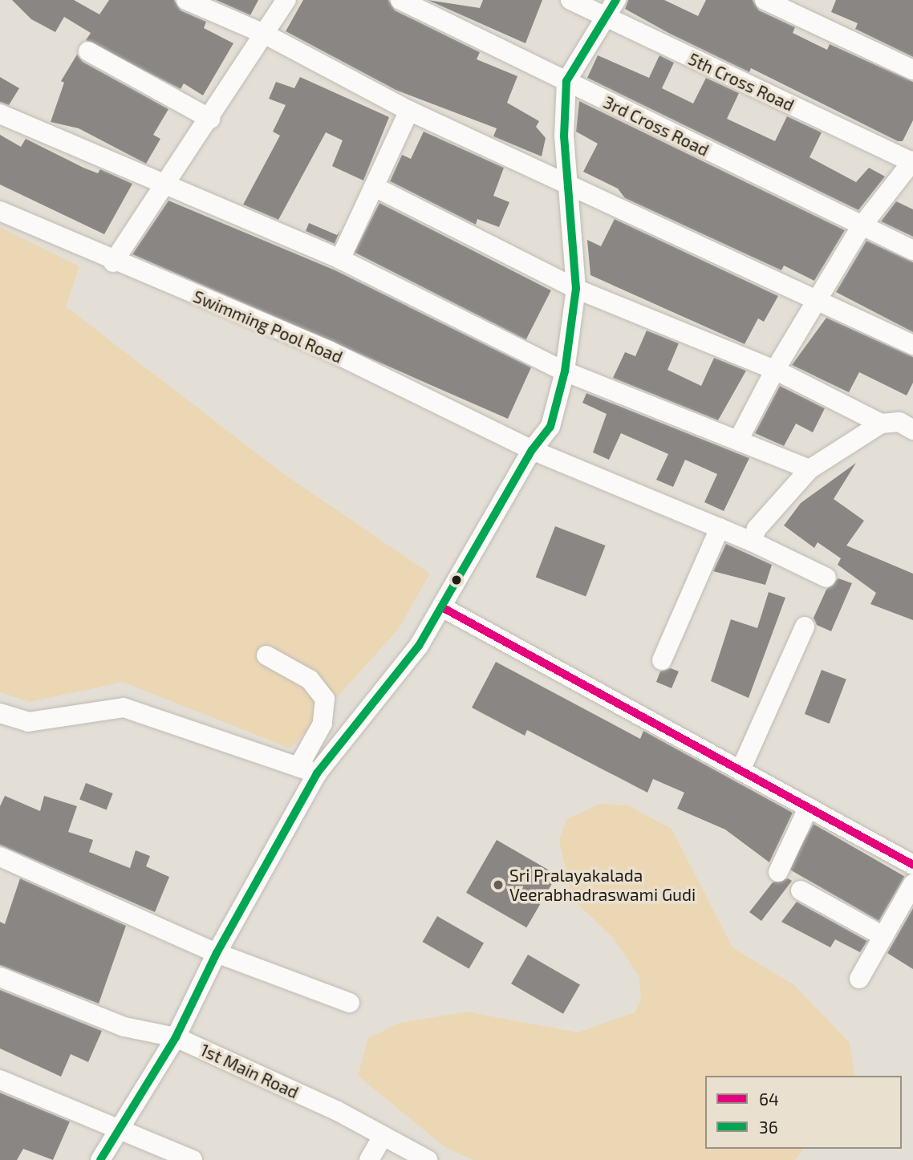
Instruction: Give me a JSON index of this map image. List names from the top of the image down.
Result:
{
  "streets": {
    "street": [
      "5th Cross Road",
      "3rd Cross Road",
      "Swimming Pool Road",
      "1st Main Road"
    ]
  },
  "places": ["Sri Pralayakalada Veerabhadraswami Gudi"],
  "lines": ["transit line 36", "transit line 64"],
  "legend": ["64", "36"]
}
